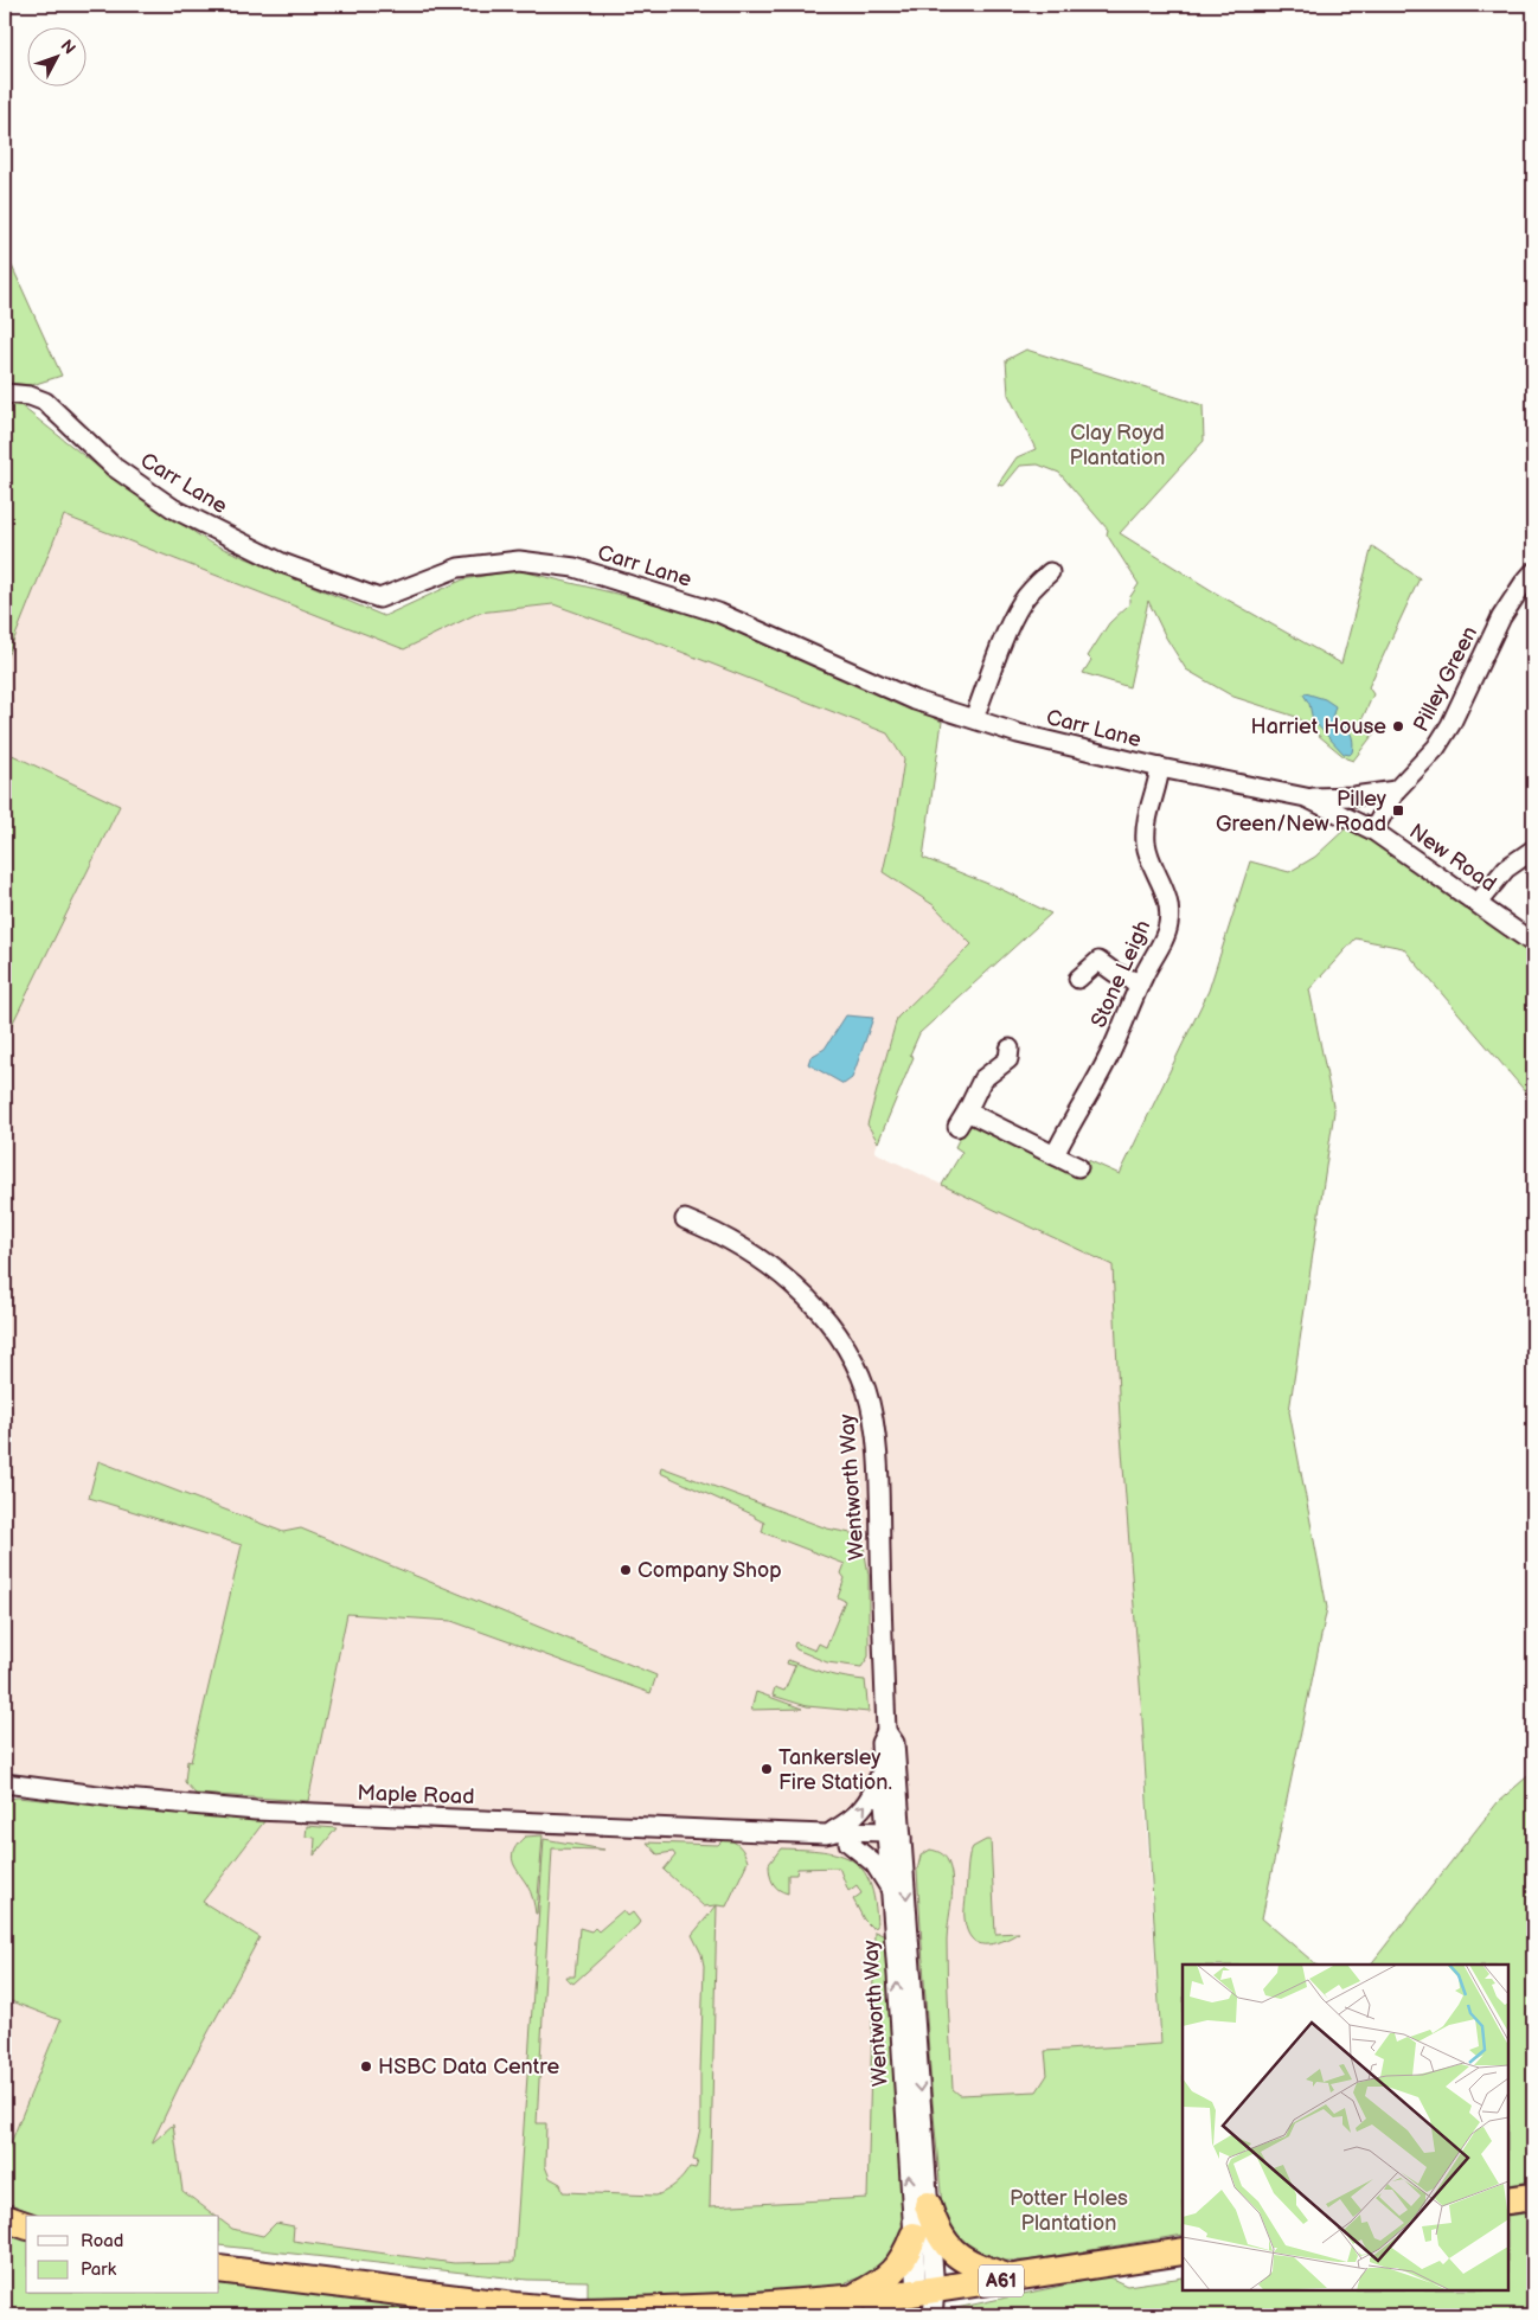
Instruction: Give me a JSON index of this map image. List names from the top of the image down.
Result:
{
  "streets": {
    "highway": ["A61"],
    "street": [
      "Carr Lane",
      "Pilley Green",
      "New Road",
      "Stone Leigh",
      "Wentworth Way",
      "Maple Road"
    ]
  },
  "crossings": [
    ["Carr Lane", "Pilley Green"],
    ["Carr Lane", "New Road"],
    ["Carr Lane", "Stone Leigh"],
    ["Pilley Green", "New Road"],
    ["Wentworth Way", "Maple Road"],
    ["Wentworth Way", "A61"]
  ],
  "parks": ["Clay Royd Plantation", "Potter Holes Plantation"],
  "places": {
    "other": [
      "Harriet House",
      "Company Shop",
      "Tankersley Fire Station.",
      "HSBC Data Centre"
    ],
    "transit": ["Pilley Green/New Road"]
  },
  "legend": ["Road", "Park"],
  "north": "top right"
}
